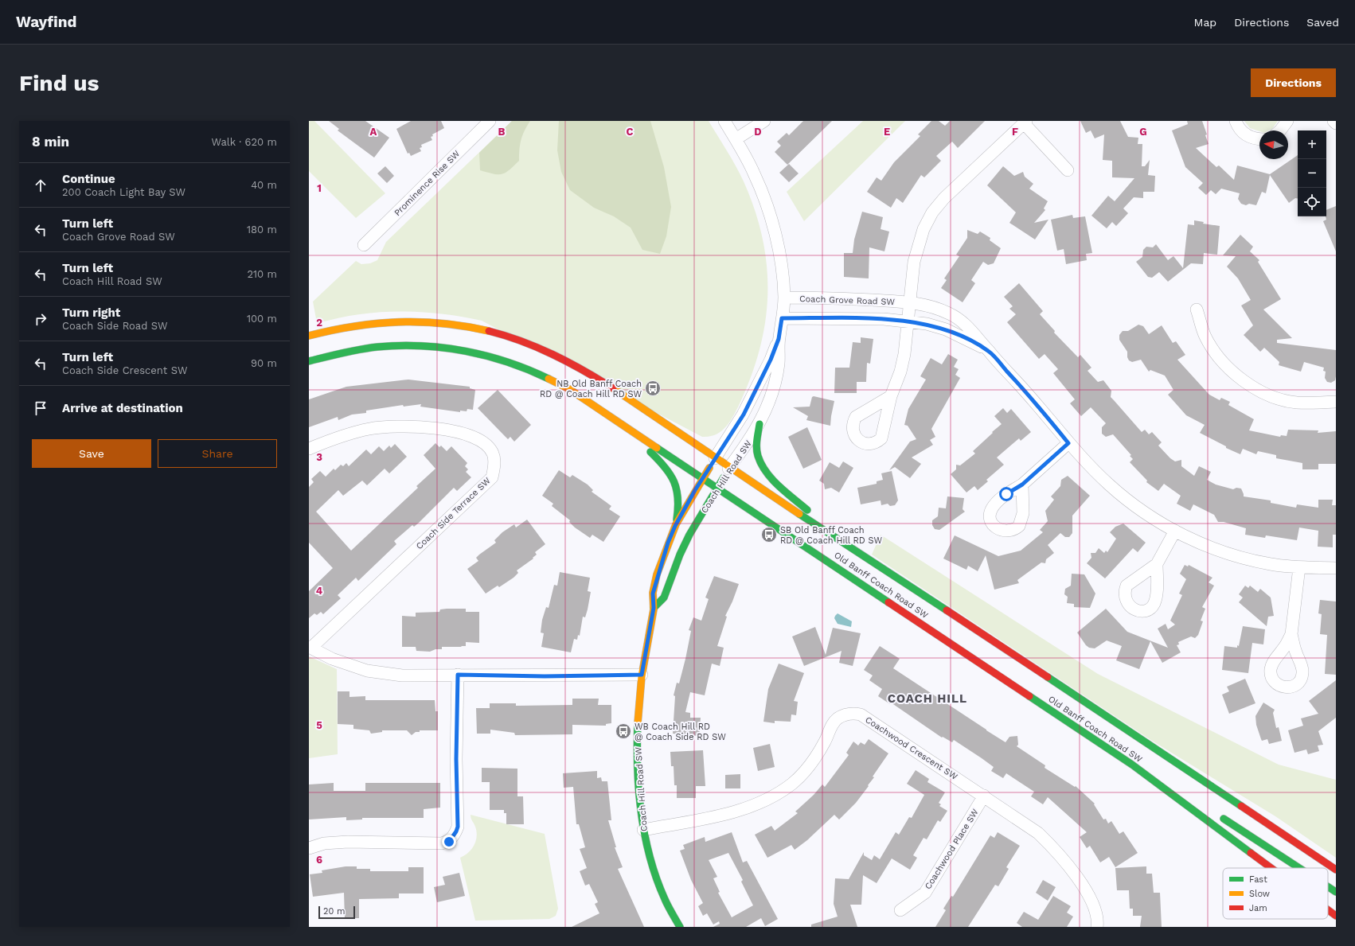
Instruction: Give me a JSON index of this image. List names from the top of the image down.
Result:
{
  "streets": {
    "main road": ["Coach Hill Road SW", "Old Banff Coach Road SW"],
    "street": [
      "Prominence Rise SW",
      "Coach Grove Road SW",
      "Coach Side Terrace SW",
      "Coachwood Crescent SW",
      "Coachwood Place SW"
    ]
  },
  "crossings": [
    ["Coach Grove Road SW", "Coach Hill Road SW"],
    ["Coach Hill Road SW", "Old Banff Coach Road SW"],
    ["Coach Hill Road SW", "Coachwood Crescent SW"],
    ["Coachwood Crescent SW", "Coachwood Place SW"]
  ],
  "districts": ["COACH HILL"],
  "places": {
    "bus stop": ["NB Old Banff Coach RD @ Coach Hill RD SW", "SB Old Banff Coach RD @ Coach Hill RD SW", "WB Coach Hill RD @ Coach Side RD SW"]
  },
  "legend": ["Fast", "Slow", "Jam"],
  "scale_bar": "20 m",
  "north": "left",
  "page": {
    "header": "Wayfind",
    "nav": ["Map", "Directions", "Saved"],
    "buttons": [
      "Directions",
      ["Save", "Share"]
    ],
    "title": "Find us",
    "heading": ["8 min", "Walk · 620 m"],
    "map_buttons": ["+", "−"],
    "list": [
      ["Continue", "200 Coach Light Bay SW", "40 m"],
      ["Turn left", "Coach Grove Road SW", "180 m"],
      ["Turn left", "Coach Hill Road SW", "210 m"],
      ["Turn right", "Coach Side Road SW", "100 m"],
      ["Turn left", "Coach Side Crescent SW", "90 m"],
      "Arrive at destination"
    ],
    "scale": "20 m"
  },
  "grid": {
    "columns": [
      "A",
      "B",
      "C",
      "D",
      "E",
      "F",
      "G"
    ],
    "rows": [
      "1",
      "2",
      "3",
      "4",
      "5",
      "6"
    ]
  }
}
